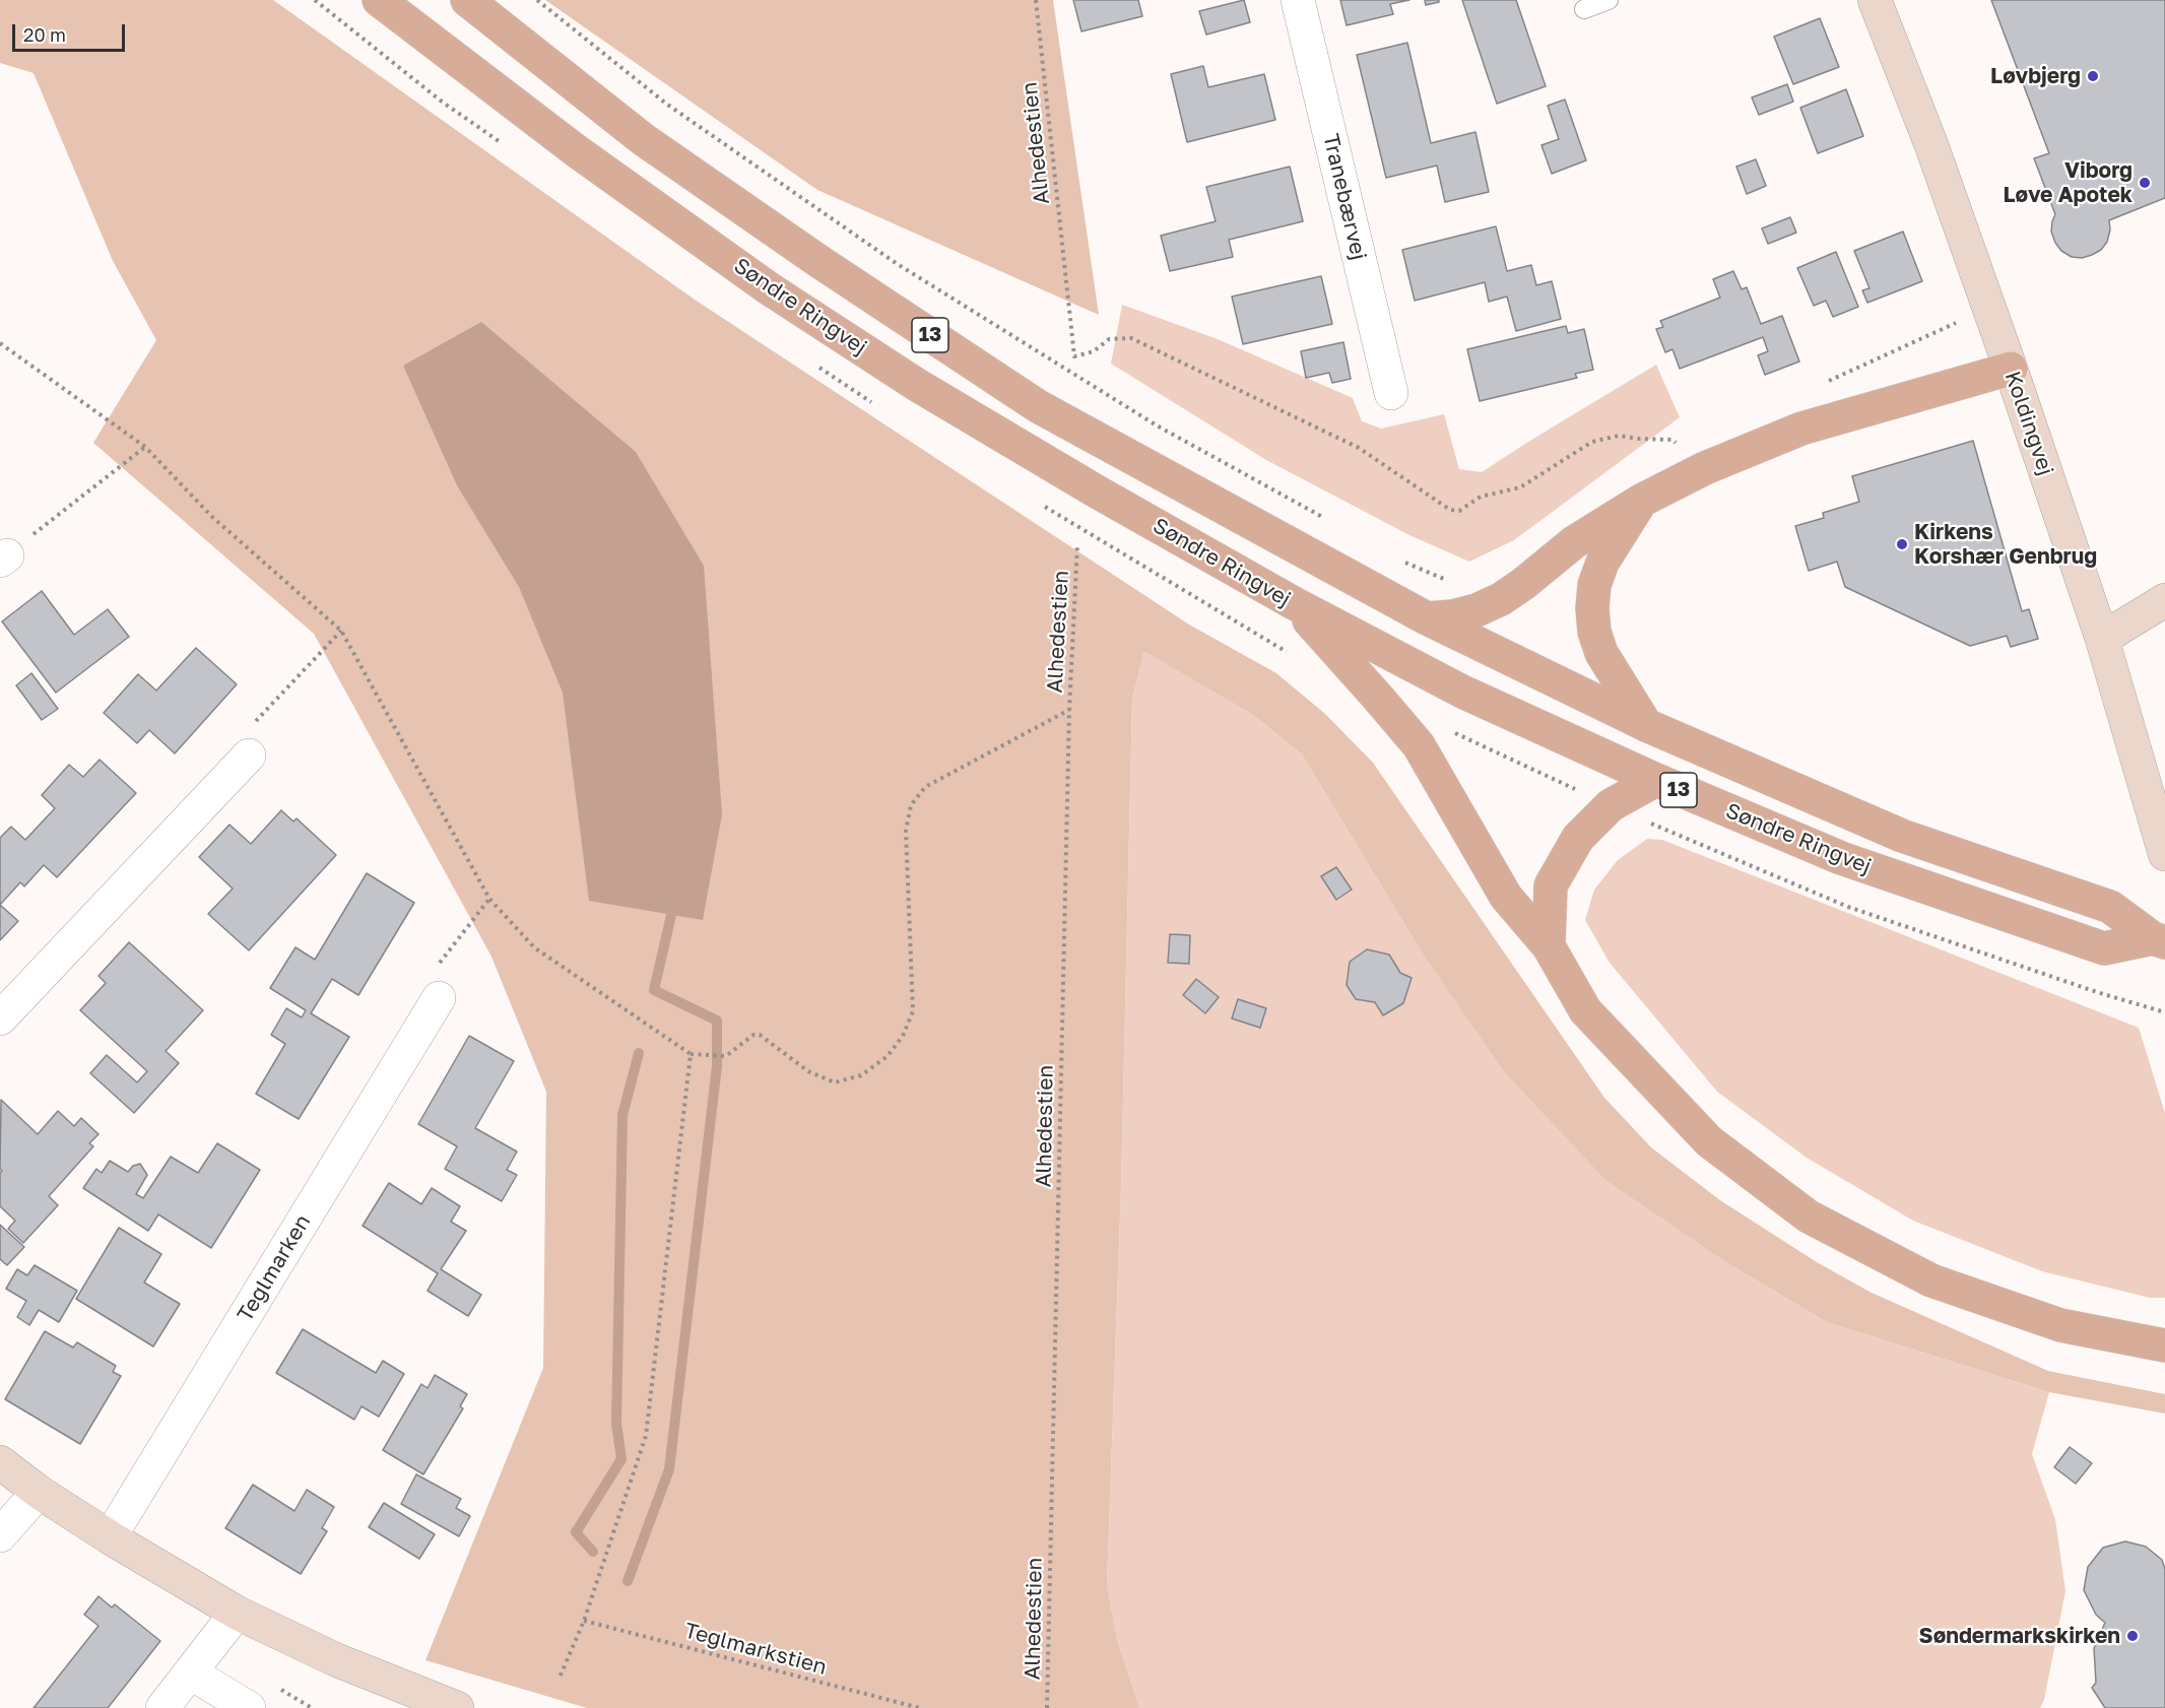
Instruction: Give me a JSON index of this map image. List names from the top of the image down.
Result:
{
  "streets": {
    "main road": ["Søndre Ringvej", "13"],
    "street": ["Tranebærvej", "Koldingvej", "Teglmarken"],
    "path": ["Alhedestien", "Teglmarkstien"]
  },
  "places": [
    "Løvbjerg",
    "Viborg Løve Apotek",
    "Kirkens Korshær Genbrug",
    "Søndermarkskirken"
  ],
  "scale_bar": "20 m"
}
